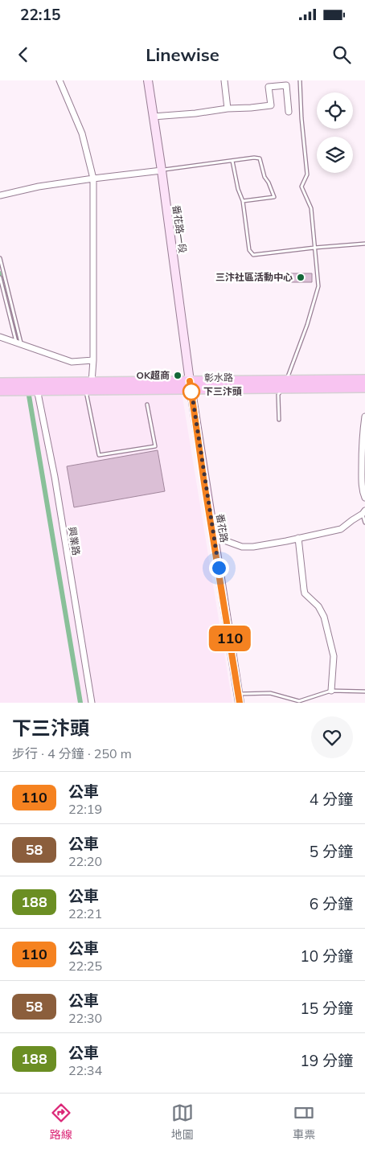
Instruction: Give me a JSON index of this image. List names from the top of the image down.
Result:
{
  "streets": {
    "main road": ["番花路一段", "彰水路", "番花路"],
    "street": ["興業路"]
  },
  "crossings": [
    ["番花路一段", "彰水路"],
    ["番花路一段", "番花路"],
    ["彰水路", "番花路"],
    ["彰水路", "興業路"]
  ],
  "places": ["三汴社區活動中心", "OK超商", "下三汴頭"],
  "lines": ["bus line 110"],
  "page": {
    "status": "22:15",
    "header": "Linewise",
    "on_map": "110",
    "heading": ["下三汴頭", "步行 · 4 分鐘 · 250 m"],
    "list": [
      {
        "mark": "110",
        "name": "公車",
        "note": "22:19",
        "value": "4 分鐘"
      },
      {
        "mark": "58",
        "name": "公車",
        "note": "22:20",
        "value": "5 分鐘"
      },
      {
        "mark": "188",
        "name": "公車",
        "note": "22:21",
        "value": "6 分鐘"
      },
      {
        "mark": "110",
        "name": "公車",
        "note": "22:25",
        "value": "10 分鐘"
      },
      {
        "mark": "58",
        "name": "公車",
        "note": "22:30",
        "value": "15 分鐘"
      },
      {
        "mark": "188",
        "name": "公車",
        "note": "22:34",
        "value": "19 分鐘"
      }
    ],
    "tabs": ["路線", "地圖", "車票"]
  }
}
